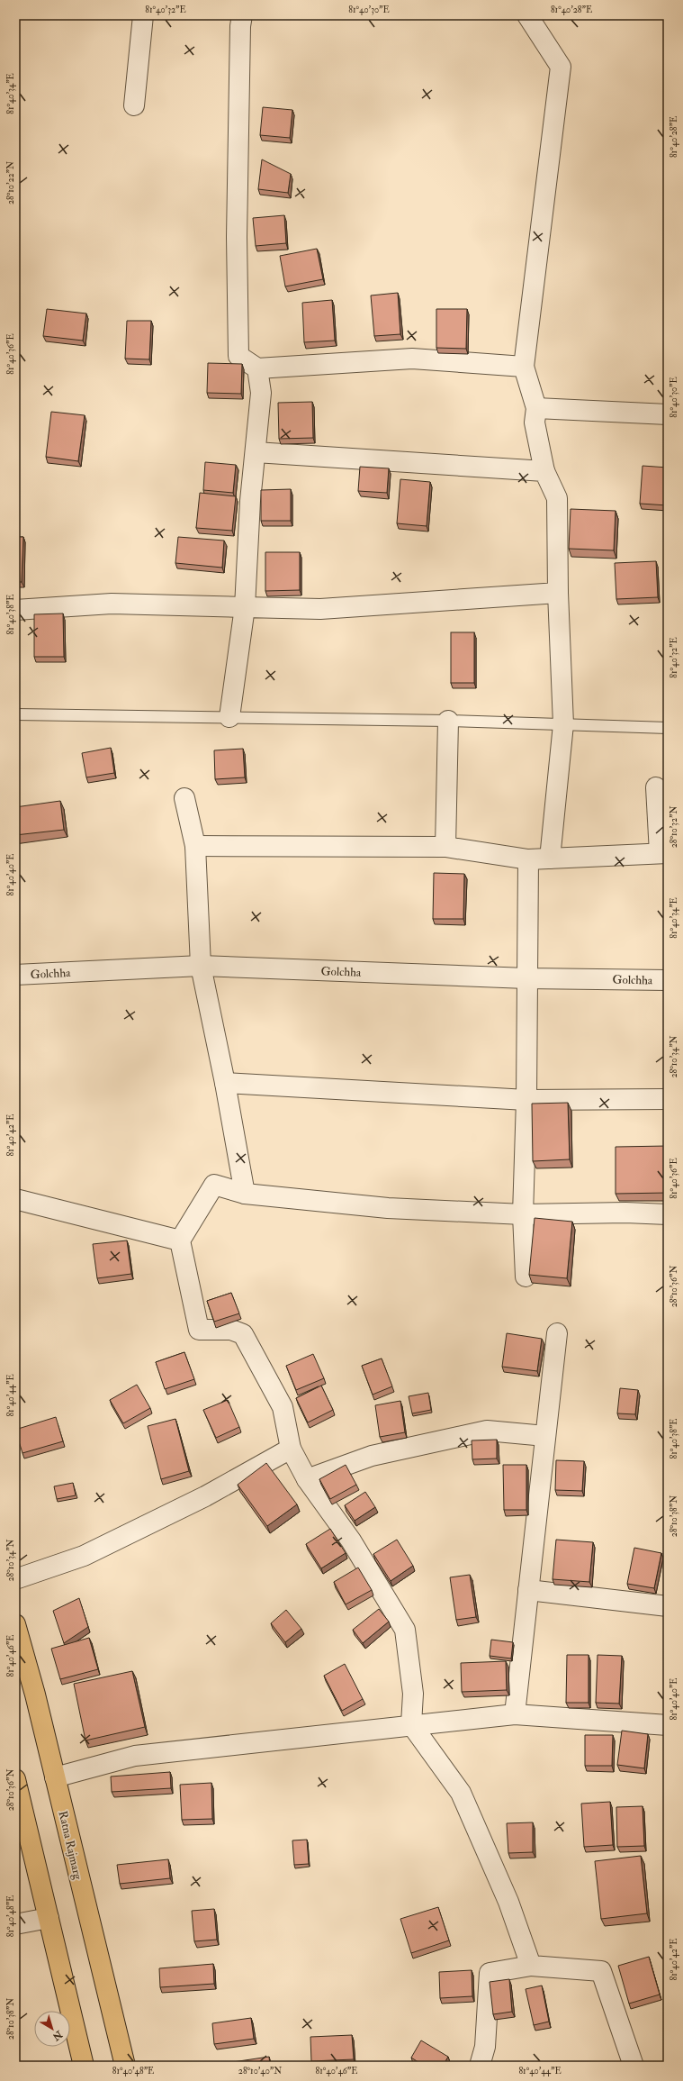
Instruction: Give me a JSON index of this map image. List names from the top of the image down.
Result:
{
  "streets": {
    "highway": ["Ratna Rajmarg"],
    "street": ["Golchha"]
  },
  "north": "bottom right",
  "coordinates": [
    "81°40'32\"E",
    "81°40'30\"E",
    "81°40'28\"E",
    "81°40'34\"E",
    "28°10'22\"N",
    "81°40'36\"E",
    "81°40'38\"E",
    "28°10'32\"N",
    "81°40'40\"E",
    "28°10'34\"N",
    "81°40'42\"E",
    "28°10'36\"N",
    "81°40'44\"E",
    "28°10'38\"N",
    "81°40'46\"E",
    "81°40'48\"E",
    "28°10'40\"N"
  ]
}
